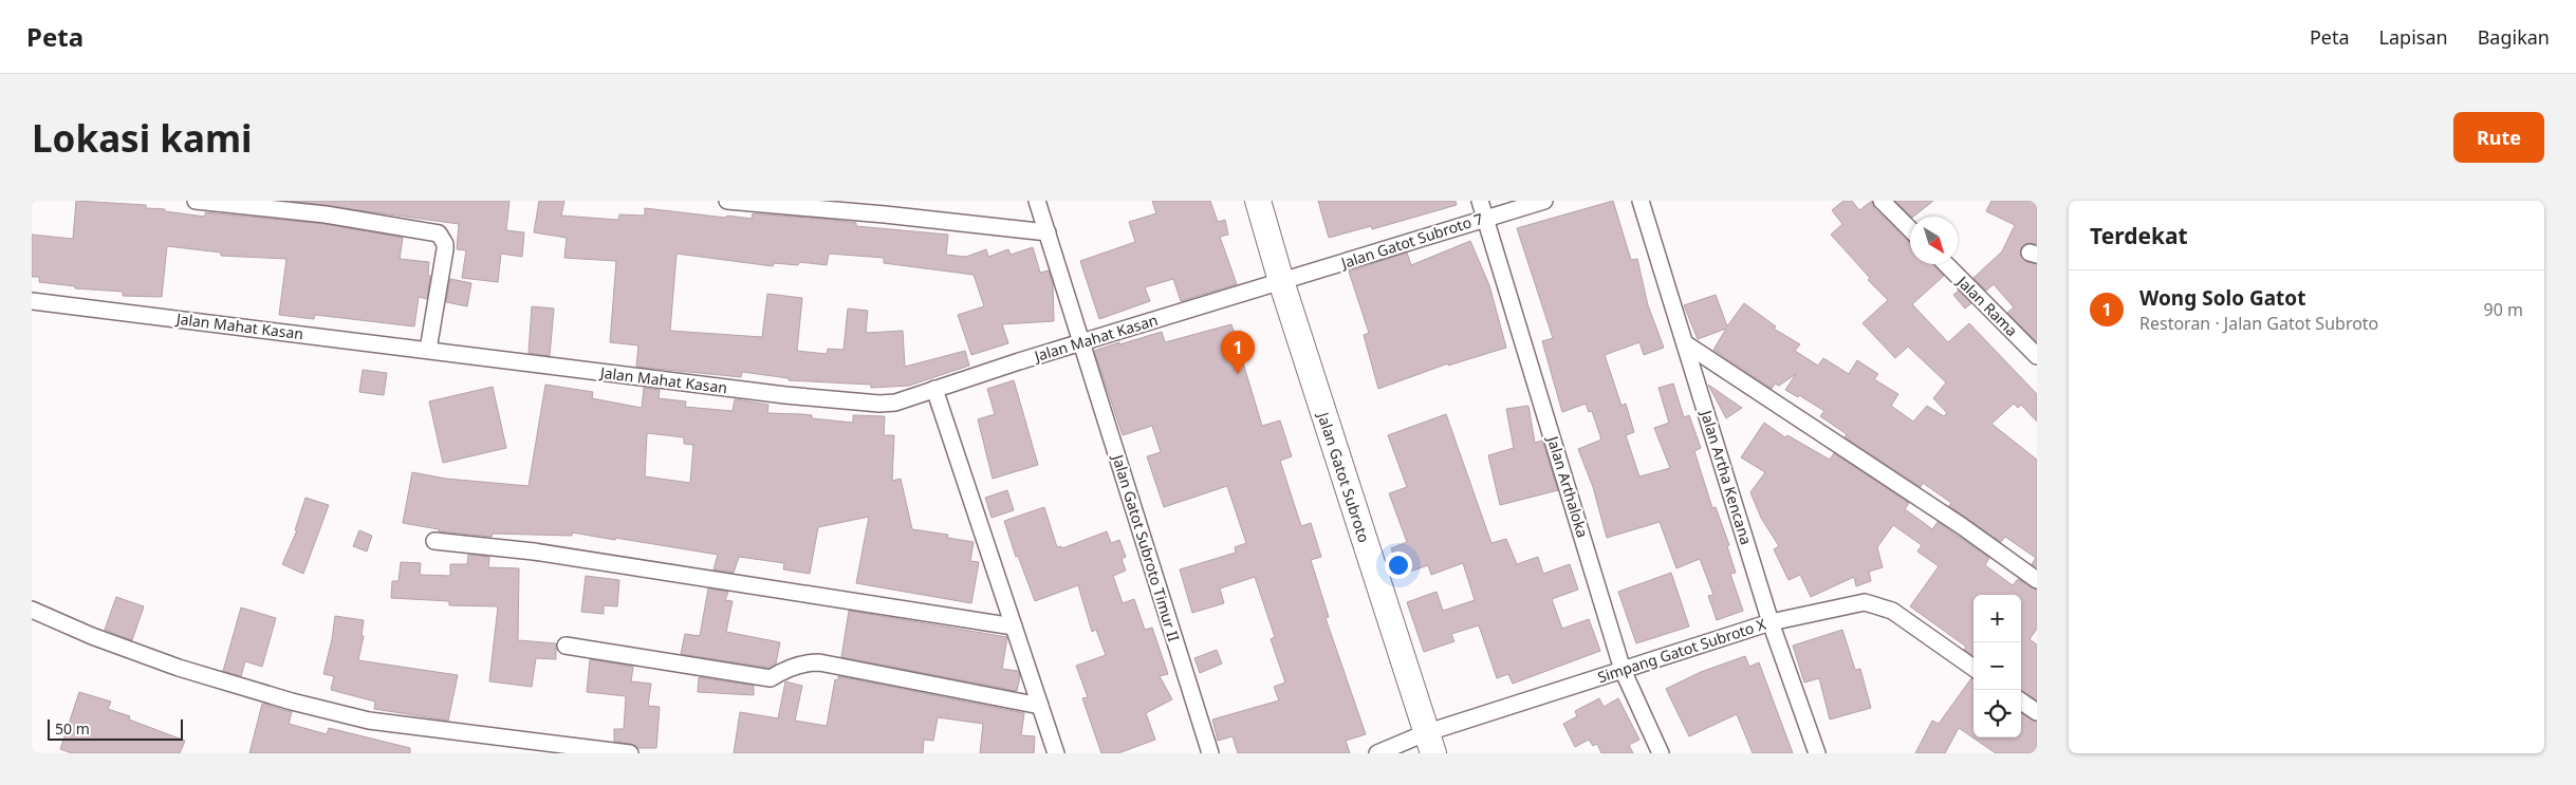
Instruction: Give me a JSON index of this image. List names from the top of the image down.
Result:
{
  "streets": {
    "main road": ["Jalan Gatot Subroto"],
    "street": [
      "Jalan Gatot Subroto 7",
      "Jalan Rama",
      "Jalan Mahat Kasan",
      "Jalan Artha Kencana",
      "Jalan Arthaloka",
      "Jalan Gatot Subroto Timur II",
      "Simpang Gatot Subroto X"
    ]
  },
  "crossings": [
    ["Jalan Gatot Subroto 7", "Jalan Mahat Kasan"],
    ["Jalan Gatot Subroto 7", "Jalan Gatot Subroto"],
    ["Jalan Gatot Subroto 7", "Jalan Arthaloka"],
    ["Jalan Mahat Kasan", "Jalan Gatot Subroto"],
    ["Jalan Mahat Kasan", "Jalan Gatot Subroto Timur II"],
    ["Jalan Gatot Subroto", "Simpang Gatot Subroto X"],
    ["Jalan Artha Kencana", "Simpang Gatot Subroto X"],
    ["Jalan Arthaloka", "Simpang Gatot Subroto X"]
  ],
  "scale_bar": "50 m",
  "north": "bottom right",
  "page": {
    "header": "Peta",
    "nav": ["Peta", "Lapisan", "Bagikan"],
    "buttons": "Rute",
    "title": "Lokasi kami",
    "heading": "Terdekat",
    "list": [
      {
        "mark": "1",
        "name": "Wong Solo Gatot",
        "note": "Restoran · Jalan Gatot Subroto",
        "value": "90 m"
      }
    ],
    "pins": "1",
    "map_buttons": ["+", "−"],
    "scale": "50 m"
  }
}
